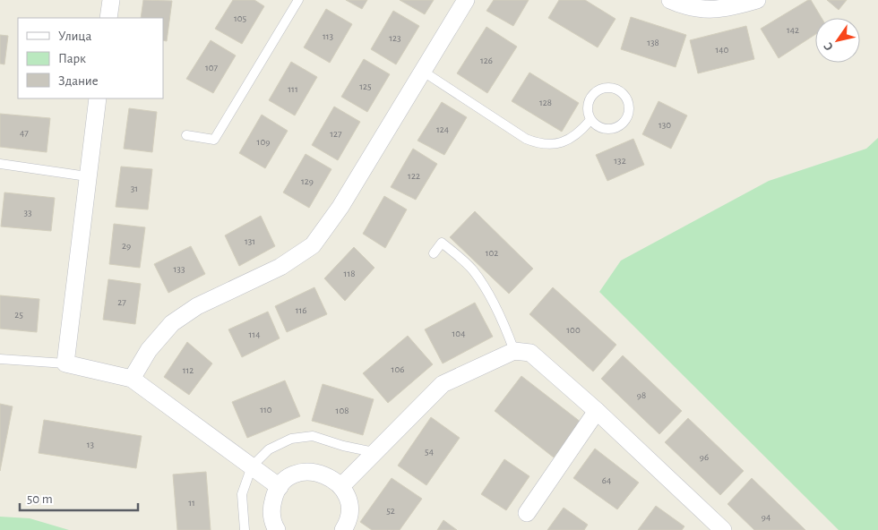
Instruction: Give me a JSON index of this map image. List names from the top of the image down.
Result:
{
  "house_numbers": [
    "105",
    "142",
    "113",
    "123",
    "138",
    "140",
    "126",
    "107",
    "125",
    "111",
    "128",
    "130",
    "124",
    "47",
    "127",
    "109",
    "132",
    "122",
    "129",
    "31",
    "33",
    "131",
    "29",
    "102",
    "133",
    "118",
    "27",
    "116",
    "25",
    "100",
    "104",
    "114",
    "106",
    "112",
    "98",
    "110",
    "108",
    "13",
    "54",
    "96",
    "64",
    "11",
    "52",
    "94"
  ],
  "legend": ["Улица", "Парк", "Здание"],
  "scale_bar": "50 m",
  "north": "bottom left"
}
